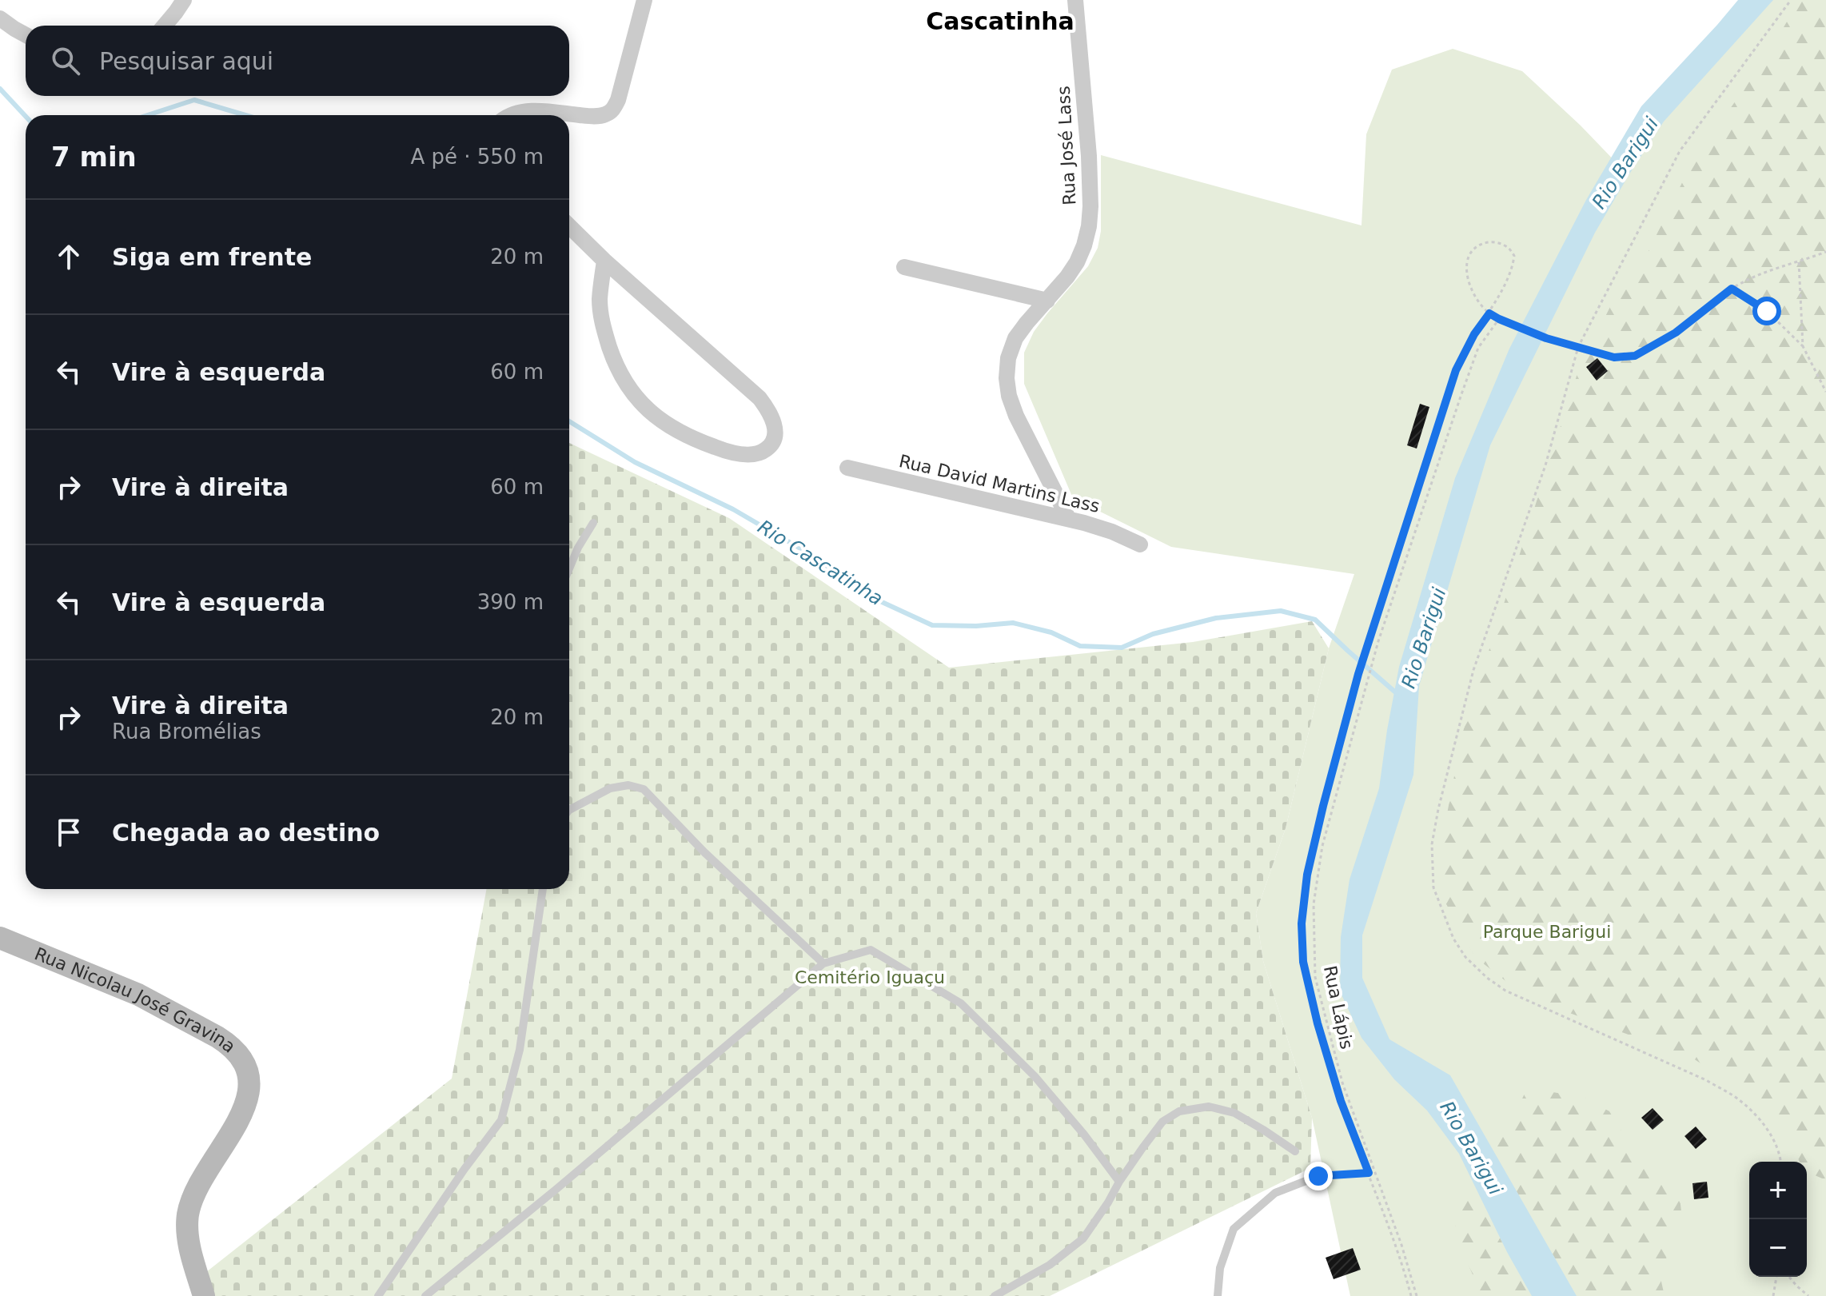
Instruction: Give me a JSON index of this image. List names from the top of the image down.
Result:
{
  "streets": {
    "main road": ["Rua Nicolau José Gravina"],
    "street": ["Rua José Lass", "Rua David Martins Lass"],
    "path": ["Rua Lápis"]
  },
  "crossings": [
    ["Rua José Lass", "Rua David Martins Lass"]
  ],
  "districts": ["Cascatinha"],
  "water": ["Rio Barigui", "Rio Cascatinha"],
  "parks": ["Parque Barigui", "Cemitério Iguaçu"],
  "page": {
    "search": "Pesquisar aqui",
    "heading": ["7 min", "A pé · 550 m"],
    "list": [
      ["Siga em frente", "20 m"],
      ["Vire à esquerda", "60 m"],
      ["Vire à direita", "60 m"],
      ["Vire à esquerda", "390 m"],
      ["Vire à direita", "Rua Bromélias", "20 m"],
      "Chegada ao destino"
    ],
    "map_buttons": ["+", "−"]
  }
}
